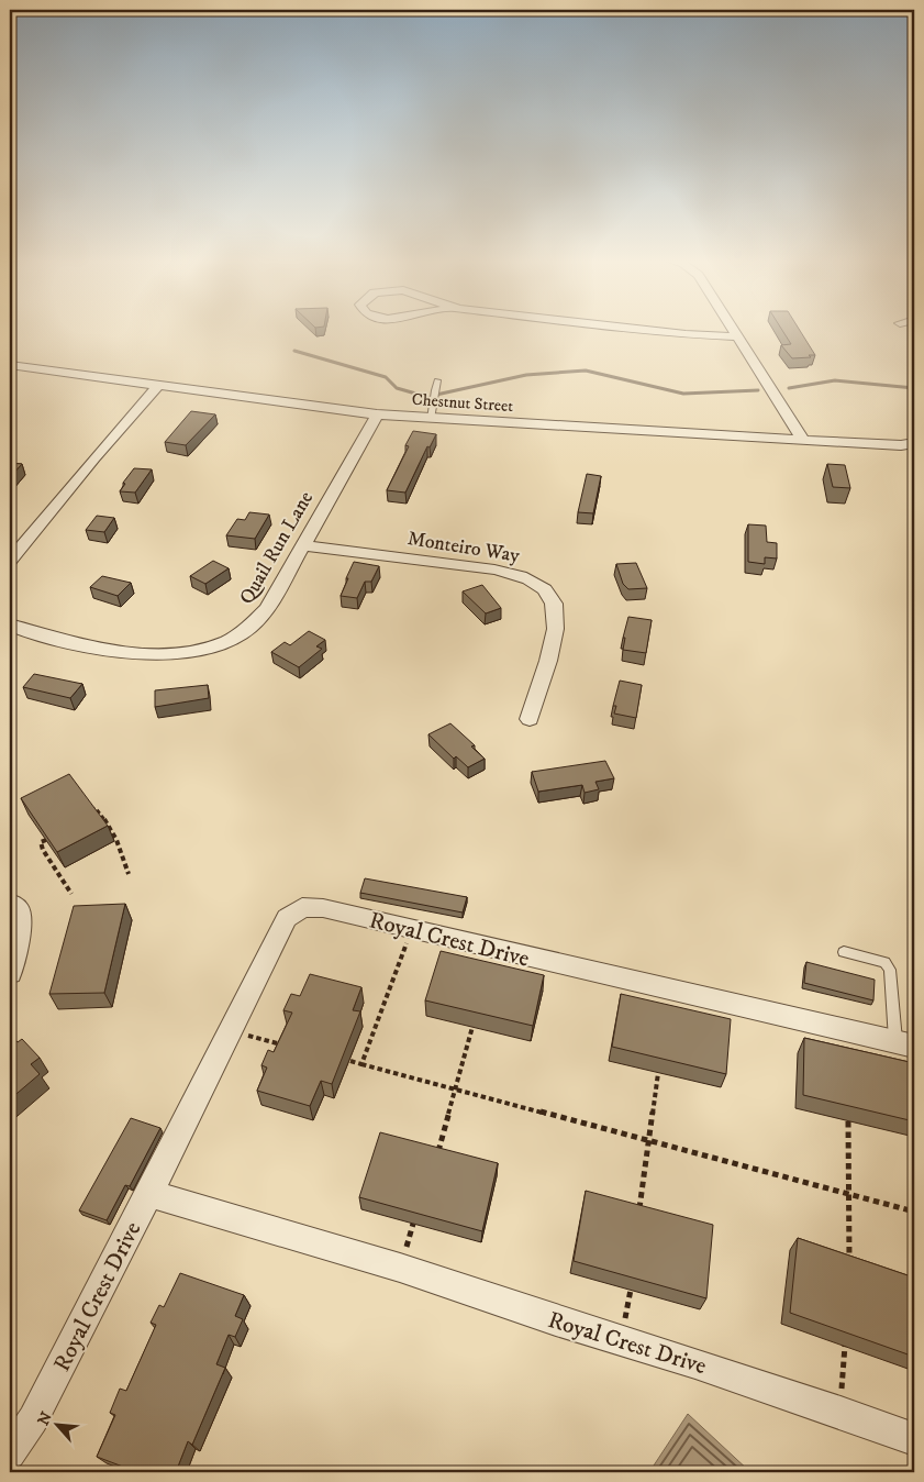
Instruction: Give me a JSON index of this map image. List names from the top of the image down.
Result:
{
  "streets": {
    "street": [
      "Chestnut Street",
      "Monteiro Way",
      "Quail Run Lane",
      "Royal Crest Drive"
    ]
  },
  "crossings": [
    ["Chestnut Street", "Quail Run Lane"],
    ["Monteiro Way", "Quail Run Lane"]
  ],
  "north": "top left"
}
